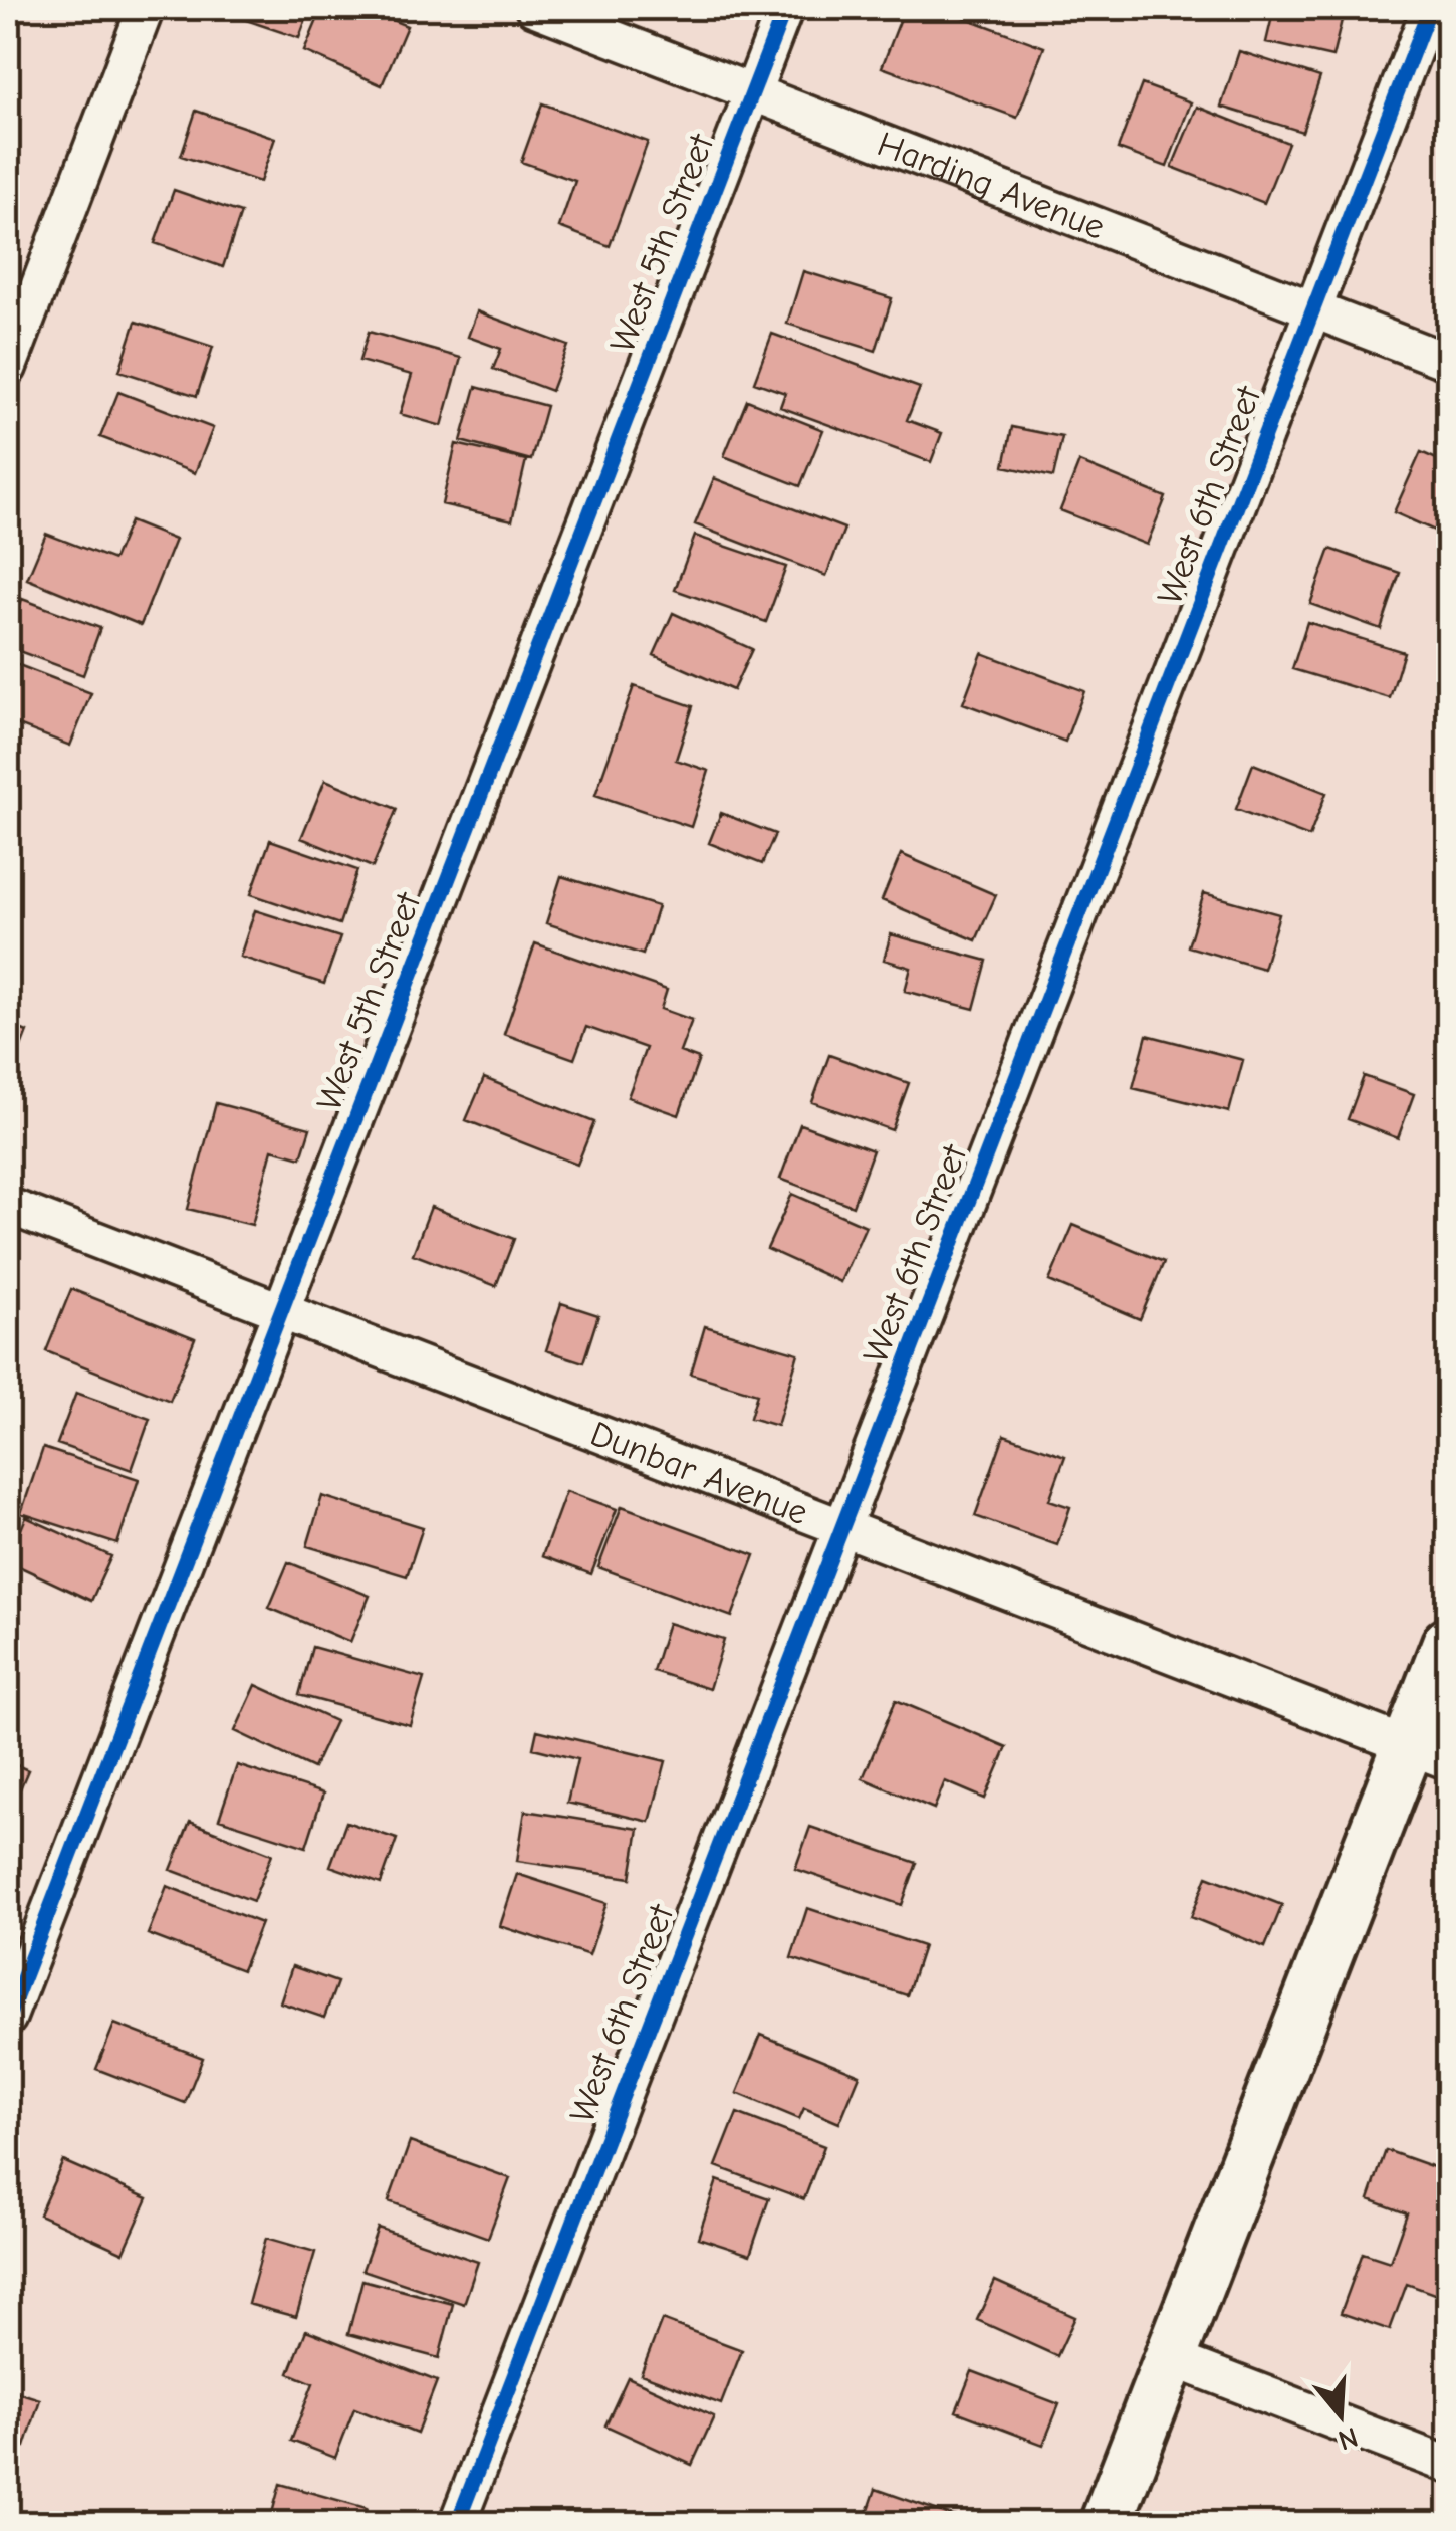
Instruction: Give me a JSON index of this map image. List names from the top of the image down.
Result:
{
  "streets": {
    "street": [
      "Harding Avenue",
      "West 5th Street",
      "West 6th Street",
      "Dunbar Avenue"
    ]
  },
  "crossings": [
    ["Harding Avenue", "West 5th Street"],
    ["Harding Avenue", "West 6th Street"],
    ["West 5th Street", "Dunbar Avenue"],
    ["West 6th Street", "Dunbar Avenue"]
  ],
  "north": "bottom"
}
